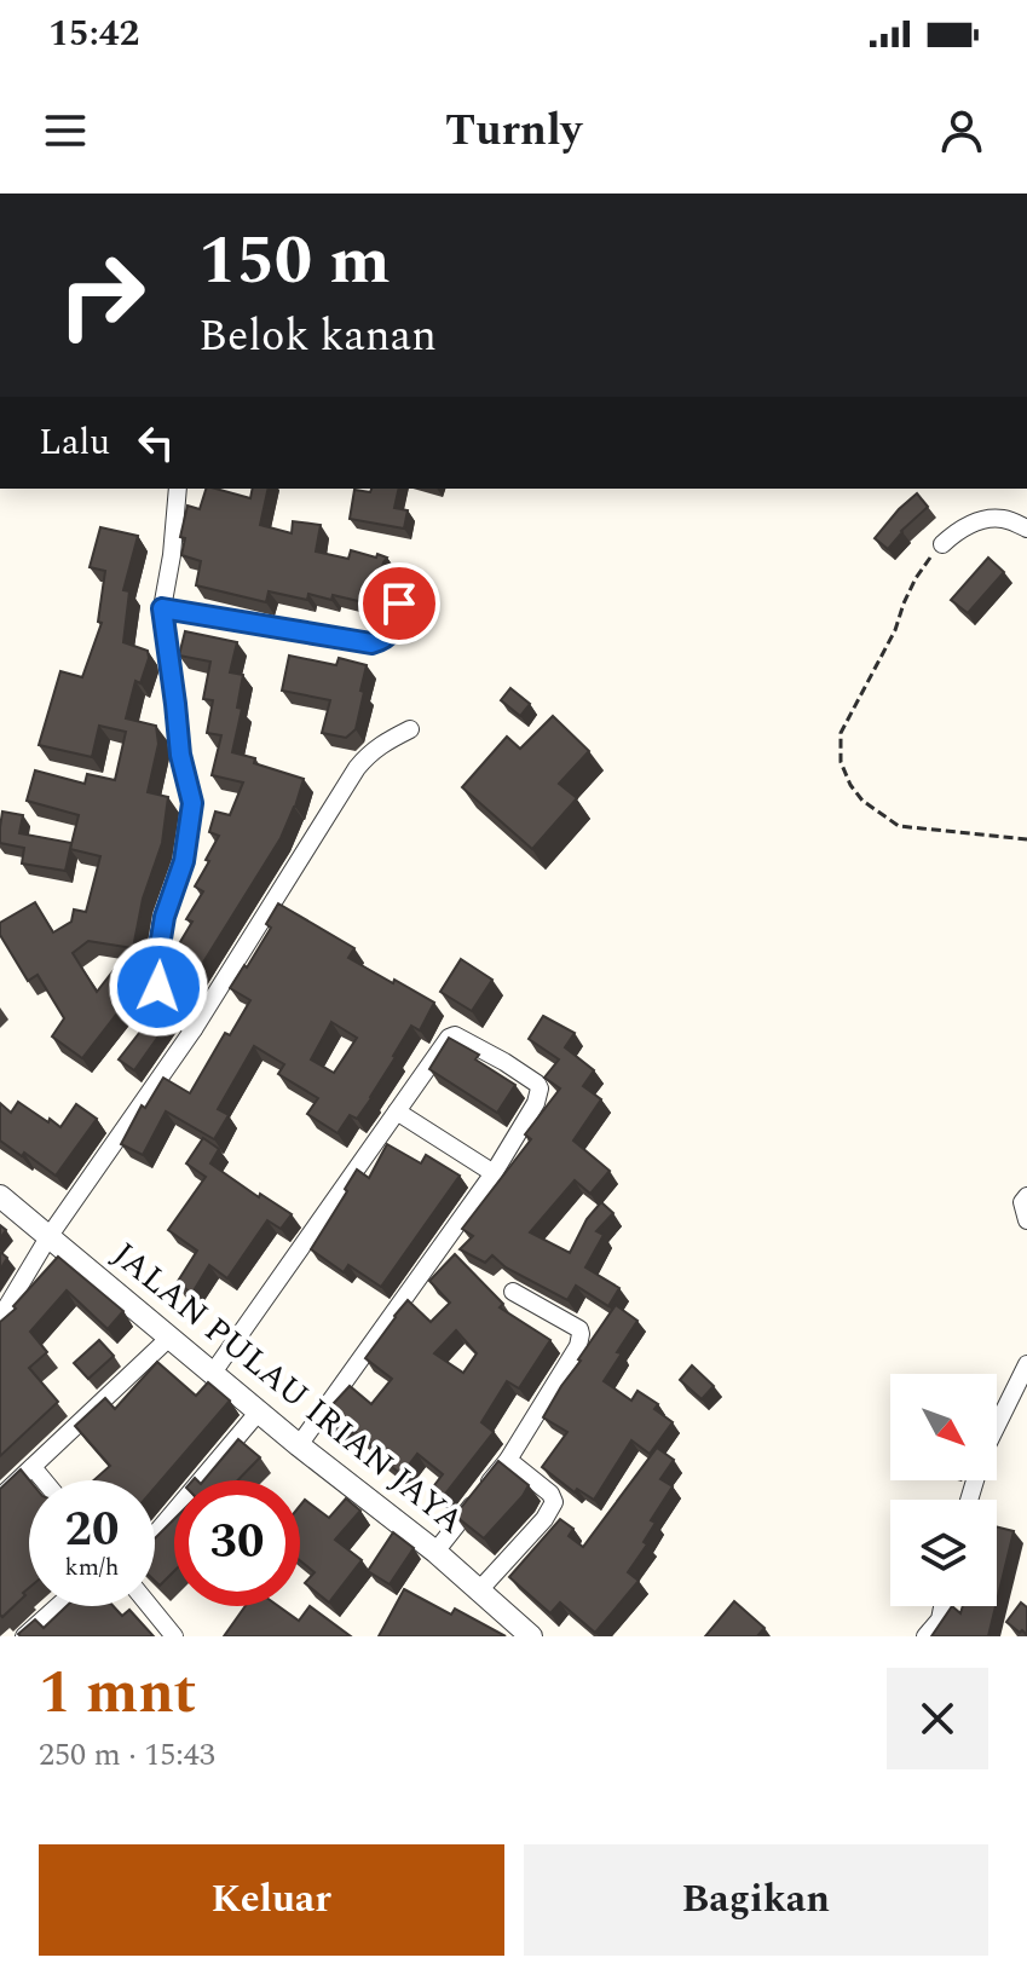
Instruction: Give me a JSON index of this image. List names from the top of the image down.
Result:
{
  "streets": {
    "street": ["JALAN PULAU IRIAN JAYA"]
  },
  "north": "bottom right",
  "page": {
    "status": "15:42",
    "header": "Turnly",
    "turn": ["150 m", "Belok kanan"],
    "then": "Lalu",
    "speed": "20 km/h",
    "limit": "30",
    "heading": ["1 mnt", "250 m · 15:43"],
    "buttons": ["Keluar", "Bagikan"]
  }
}
